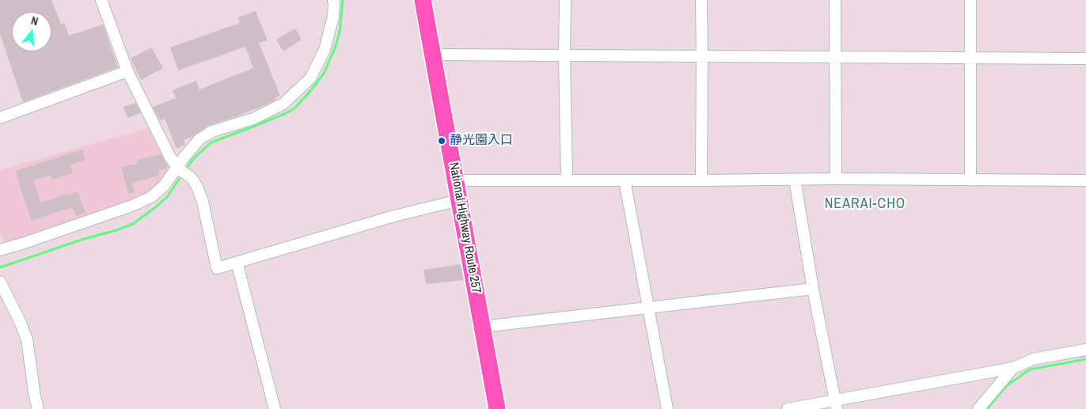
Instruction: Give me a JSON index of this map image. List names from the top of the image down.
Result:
{
  "streets": {
    "highway": ["National Highway Route 257"]
  },
  "districts": ["NEARAI-CHO"],
  "places": ["静光園入口"],
  "north": "top"
}
